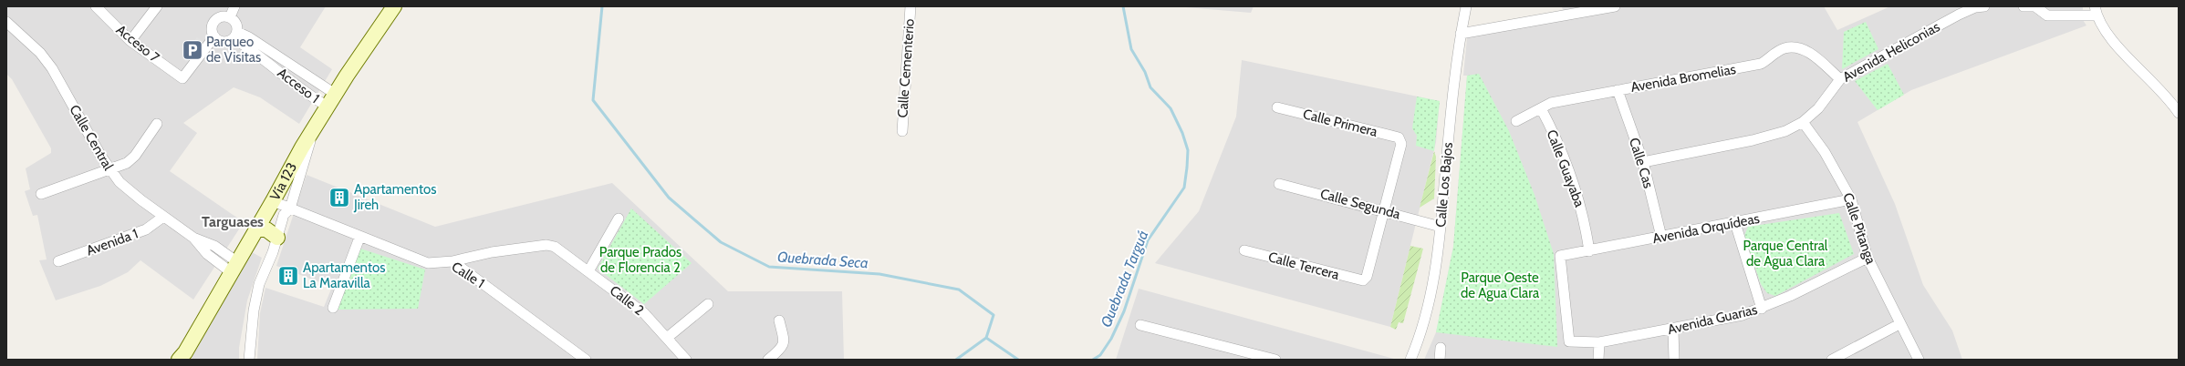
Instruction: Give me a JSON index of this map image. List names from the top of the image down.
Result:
{
  "streets": {
    "main road": ["Vía 123"],
    "street": [
      "Acceso 7",
      "Avenida Heliconias",
      "Calle Cementerio",
      "Avenida Bromelias",
      "Acceso 1",
      "Calle Primera",
      "Calle Central",
      "Calle Cas",
      "Calle Guayaba",
      "Calle Los Bajos",
      "Calle Segunda",
      "Avenida Orquídeas",
      "Calle Pitanga",
      "Avenida 1",
      "Calle Tercera",
      "Calle 1",
      "Calle 2",
      "Avenida Guarias"
    ]
  },
  "crossings": [
    ["Acceso 7", "Acceso 1"],
    ["Avenida Heliconias", "Avenida Bromelias"],
    ["Avenida Heliconias", "Calle Cas"],
    ["Avenida Heliconias", "Calle Pitanga"],
    ["Avenida Bromelias", "Calle Cas"],
    ["Avenida Bromelias", "Calle Guayaba"],
    ["Acceso 1", "Vía 123"],
    ["Calle Primera", "Calle Segunda"],
    ["Calle Primera", "Calle Tercera"],
    ["Calle Central", "Vía 123"],
    ["Calle Central", "Avenida 1"],
    ["Calle Cas", "Avenida Orquídeas"],
    ["Calle Guayaba", "Avenida Orquídeas"],
    ["Vía 123", "Calle 1"],
    ["Calle Los Bajos", "Calle Segunda"],
    ["Calle Segunda", "Calle Tercera"],
    ["Avenida Orquídeas", "Calle Pitanga"],
    ["Avenida Orquídeas", "Avenida Guarias"],
    ["Calle Pitanga", "Avenida Guarias"],
    ["Calle 1", "Calle 2"]
  ],
  "districts": ["Targuases"],
  "water": ["Quebrada Seca", "Quebrada Targuá"],
  "parks": ["Parque Central de Agua Clara", "Parque Prados de Florencia 2", "Parque Oeste de Agua Clara"],
  "places": {
    "parking": ["Parqueo de Visitas"],
    "building": ["Apartamentos Jireh", "Apartamentos La Maravilla"]
  }
}
